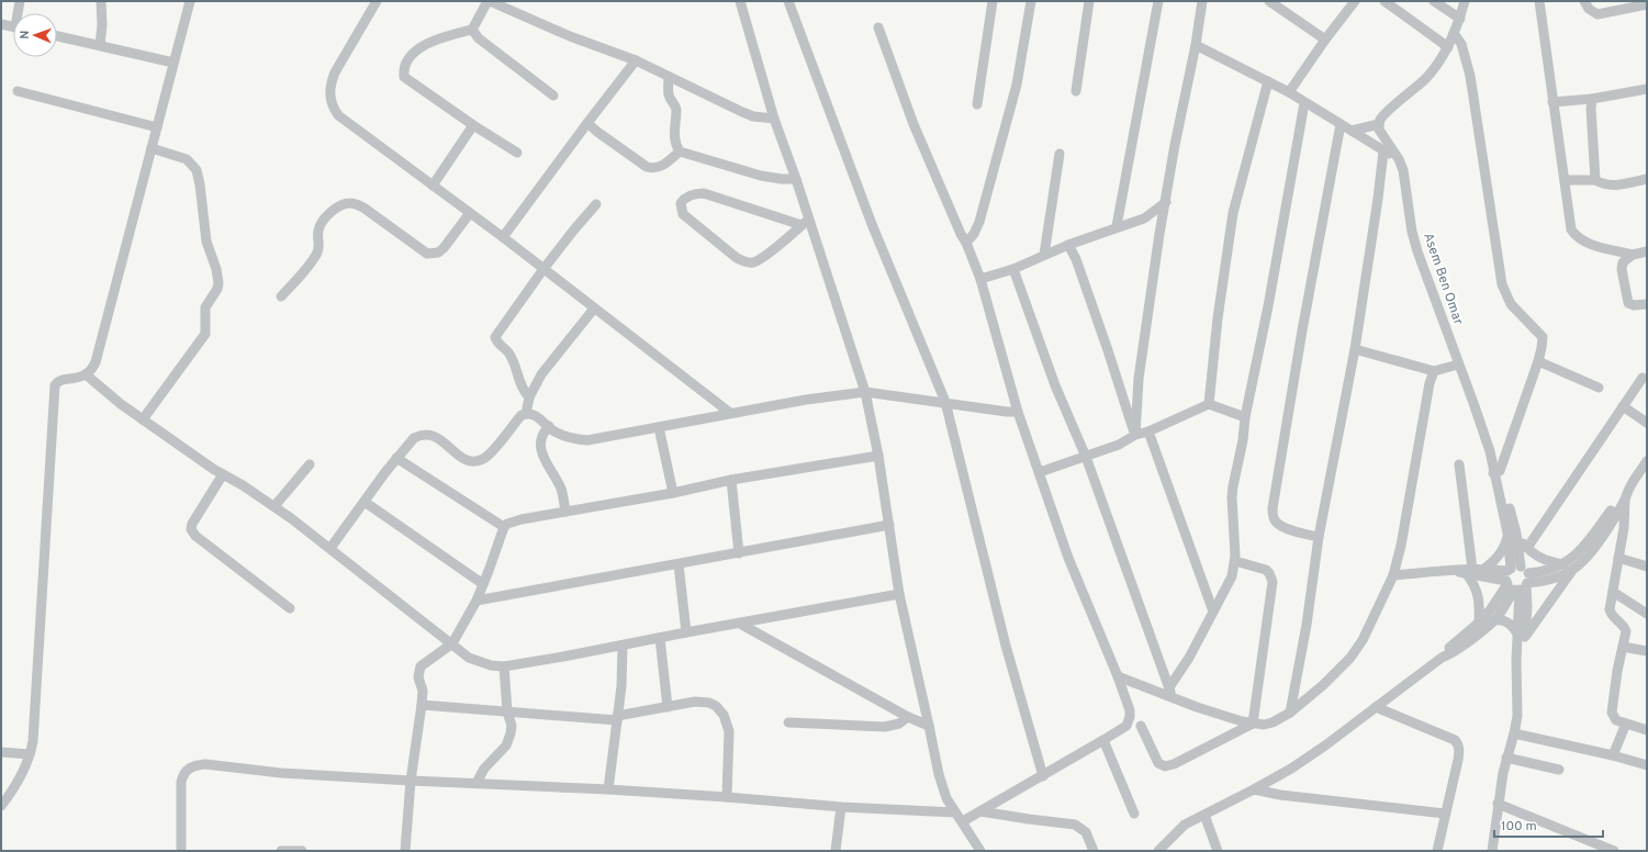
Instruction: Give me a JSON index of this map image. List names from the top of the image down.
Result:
{
  "streets": {
    "street": ["Asem Ben Omar"]
  },
  "scale_bar": "100 m",
  "north": "left"
}
